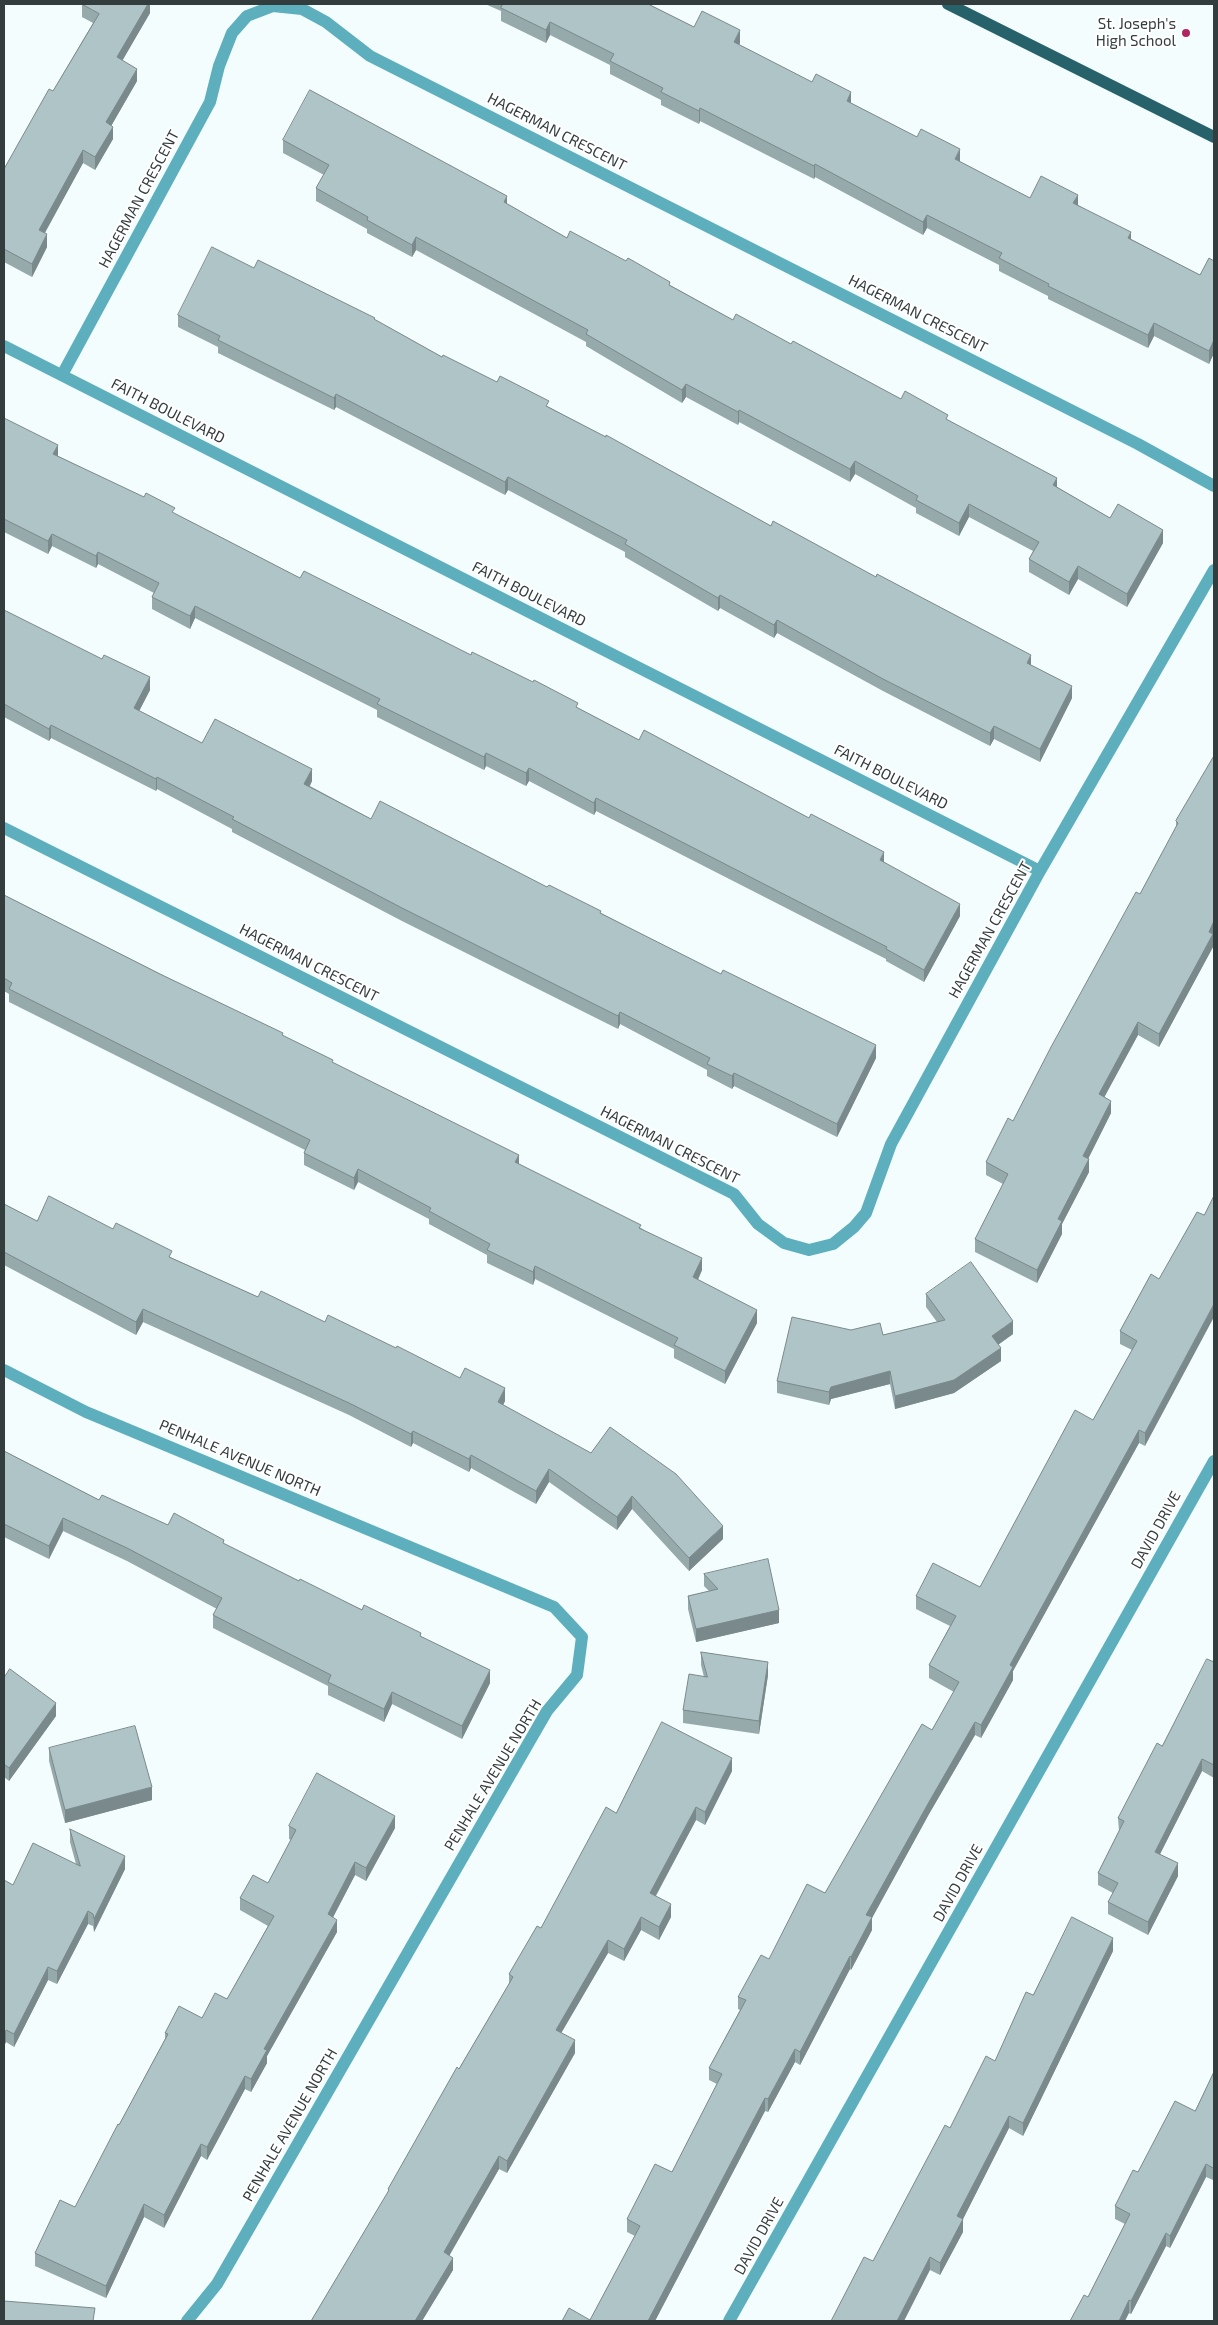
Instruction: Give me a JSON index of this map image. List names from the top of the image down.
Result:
{
  "streets": {
    "street": [
      "HAGERMAN CRESCENT",
      "FAITH BOULEVARD",
      "PENHALE AVENUE NORTH",
      "DAVID DRIVE"
    ]
  },
  "crossings": [
    ["HAGERMAN CRESCENT", "FAITH BOULEVARD"]
  ],
  "places": ["St. Joseph's High School"]
}
